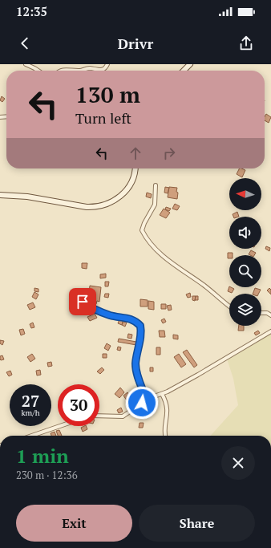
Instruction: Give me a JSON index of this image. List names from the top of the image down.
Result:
{
  "north": "left",
  "page": {
    "status": "12:35",
    "header": "Drivr",
    "turn": ["130 m", "Turn left"],
    "speed": "27 km/h",
    "limit": "30",
    "heading": ["1 min", "230 m · 12:36"],
    "buttons": ["Exit", "Share"]
  }
}
